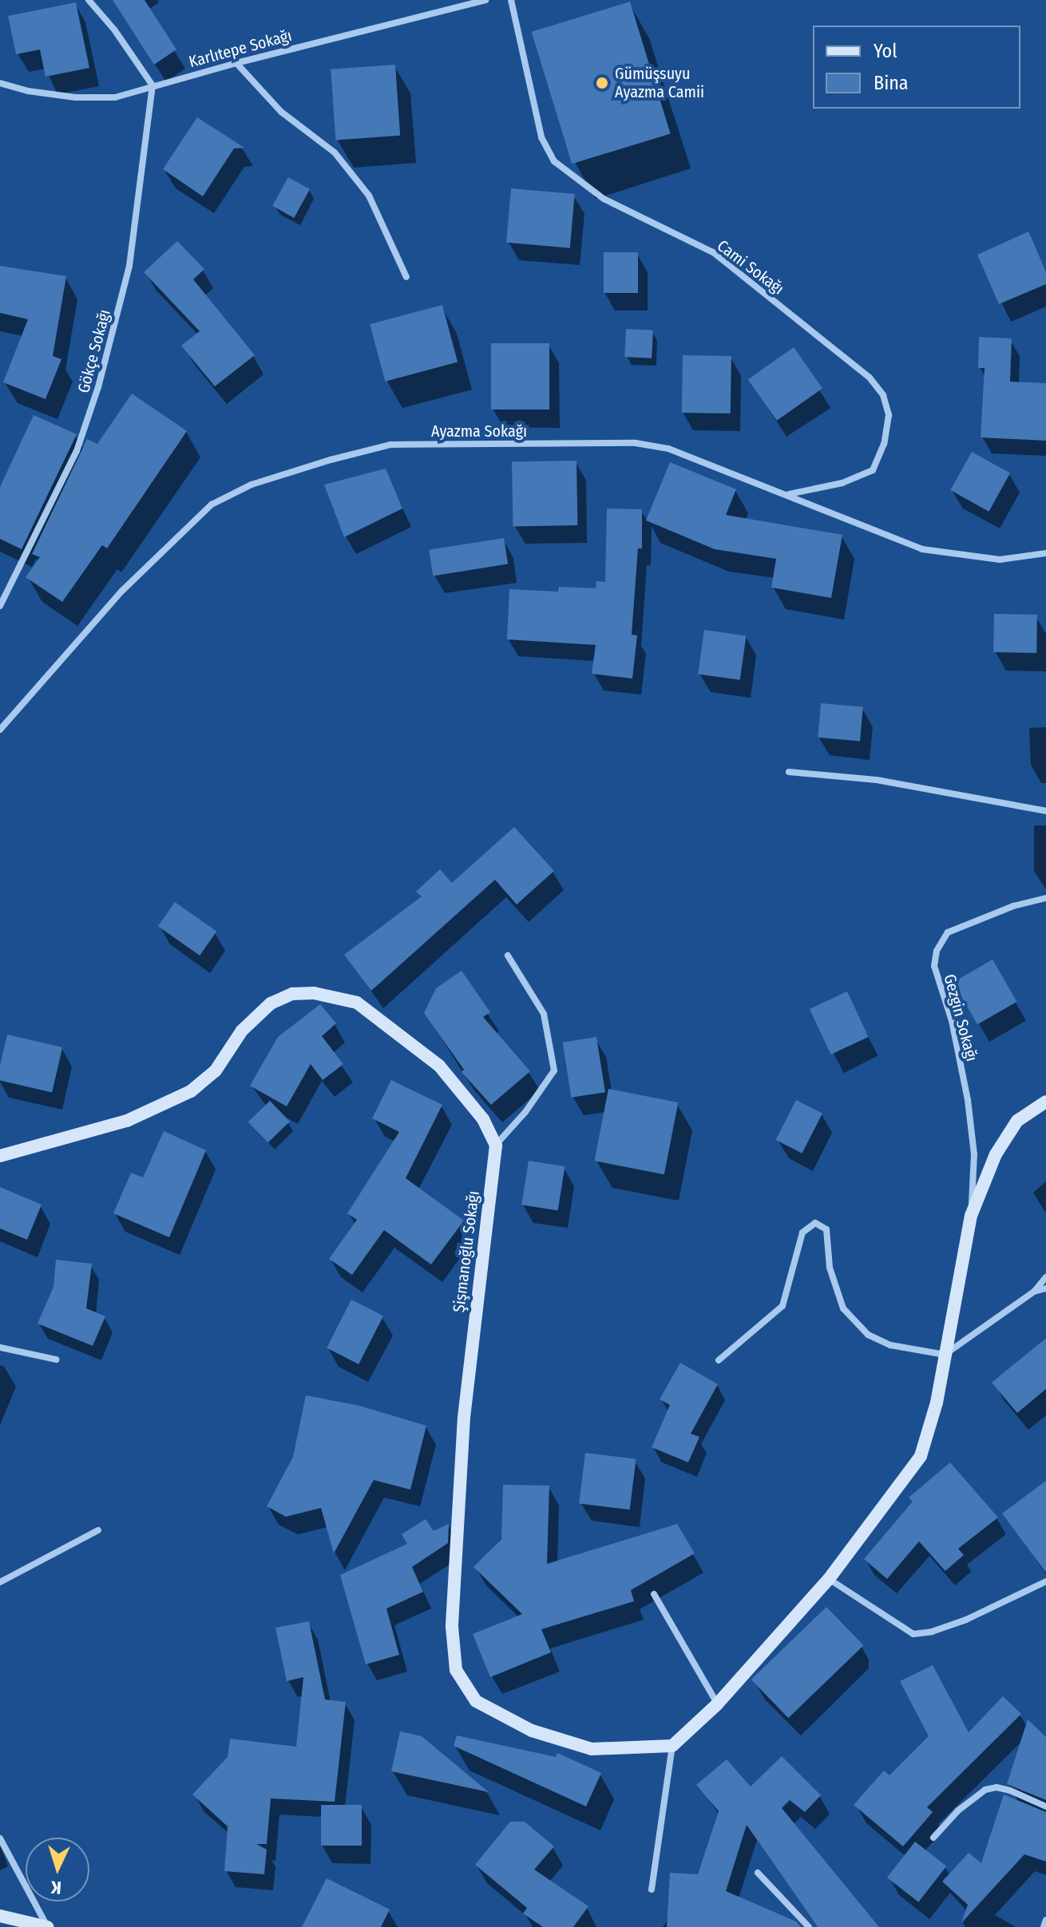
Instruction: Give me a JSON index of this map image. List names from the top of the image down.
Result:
{
  "streets": {
    "street": [
      "Karlıtepe Sokağı",
      "Cami Sokağı",
      "Gökçe Sokağı",
      "Ayazma Sokağı",
      "Gezgin Sokağı",
      "Şişmanoğlu Sokağı"
    ]
  },
  "crossings": [
    ["Karlıtepe Sokağı", "Gökçe Sokağı"],
    ["Cami Sokağı", "Ayazma Sokağı"]
  ],
  "places": ["Gümüşsuyu Ayazma Camii"],
  "legend": ["Yol", "Bina"],
  "north": "bottom"
}
